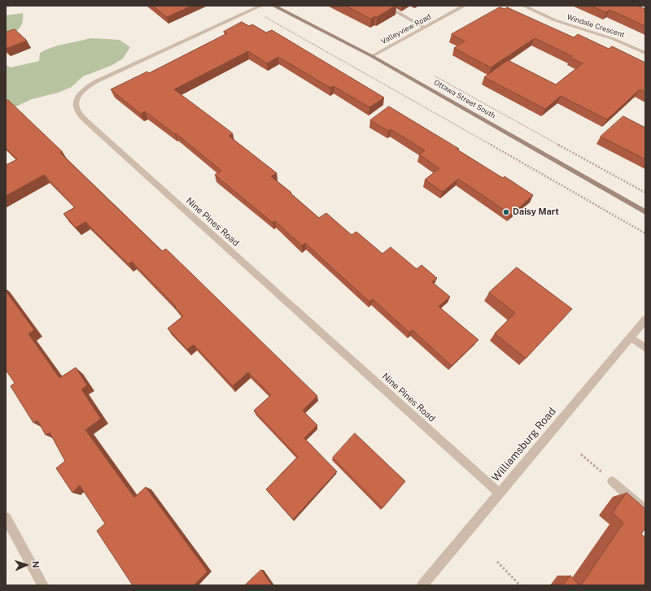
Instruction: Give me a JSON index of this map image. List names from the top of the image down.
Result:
{
  "streets": {
    "main road": ["Ottawa Street South"],
    "street": [
      "Windale Crescent",
      "Valleyview Road",
      "Nine Pines Road",
      "Williamsburg Road"
    ]
  },
  "crossings": [
    ["Valleyview Road", "Ottawa Street South"],
    ["Nine Pines Road", "Williamsburg Road"]
  ],
  "places": ["Daisy Mart"],
  "north": "right"
}
